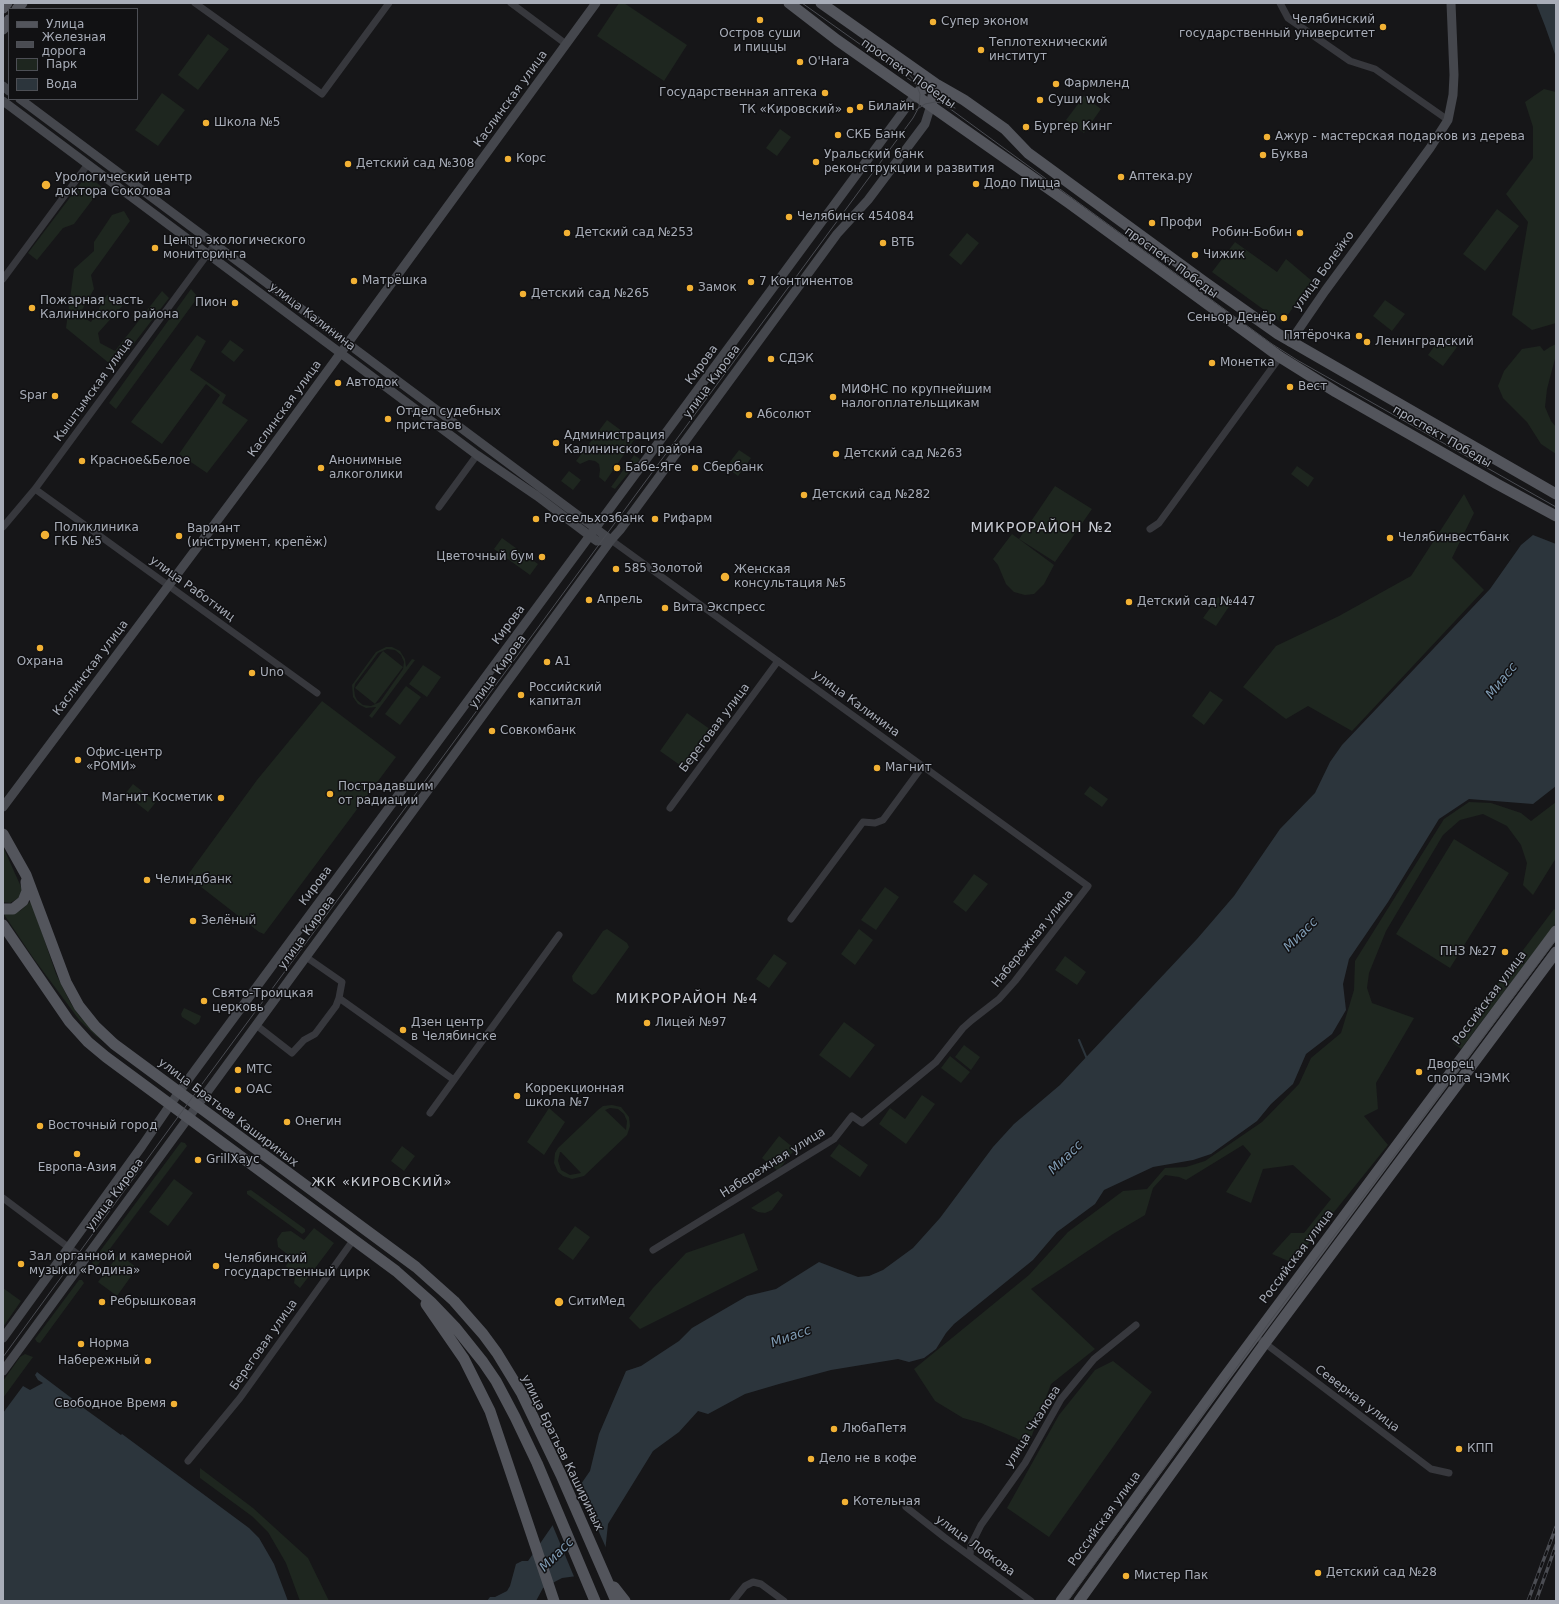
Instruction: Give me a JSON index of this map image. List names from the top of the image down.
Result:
{
  "streets": {
    "main road": [
      "проспект Победы",
      "Каслинская улица",
      "улица Болейко",
      "улица Калинина",
      "Кирова",
      "улица Кирова",
      "Российская улица",
      "улица Братьев Кашириных"
    ],
    "street": [
      "Кыштымская улица",
      "улица Работниц",
      "Береговая улица",
      "Набережная улица",
      "Северная улица",
      "улица Чкалова",
      "улица Лобкова"
    ]
  },
  "crossings": [
    ["проспект Победы", "улица Болейко"],
    ["проспект Победы", "Кирова"],
    ["проспект Победы", "улица Кирова"],
    ["Каслинская улица", "улица Калинина"],
    ["Каслинская улица", "улица Работниц"],
    ["улица Калинина", "Кирова"],
    ["улица Калинина", "улица Кирова"],
    ["улица Калинина", "Кыштымская улица"],
    ["улица Калинина", "Береговая улица"],
    ["улица Калинина", "Набережная улица"],
    ["Кирова", "улица Кирова"],
    ["Кирова", "улица Братьев Кашириных"],
    ["улица Кирова", "улица Братьев Кашириных"],
    ["Кыштымская улица", "улица Работниц"],
    ["Российская улица", "Северная улица"],
    ["улица Чкалова", "улица Лобкова"]
  ],
  "districts": ["МИКРОРАЙОН №2", "МИКРОРАЙОН №4", "ЖК «КИРОВСКИЙ»"],
  "water": ["Миасс"],
  "places": [
    "Остров суши и пиццы",
    "Супер эконом",
    "Челябинский государственный университет",
    "Теплотехнический институт",
    "O'Hara",
    "Фармленд",
    "Государственная аптека",
    "Суши wok",
    "Билайн",
    "ТК «Кировский»",
    "Школа №5",
    "Бургер Кинг",
    "СКБ Банк",
    "Ажур - мастерская подарков из дерева",
    "Буква",
    "Корс",
    "Уральский банк реконструкции и развития",
    "Детский сад №308",
    "Аптека.ру",
    "Додо Пицца",
    "Урологический центр доктора Соколова",
    "Челябинск 454084",
    "Профи",
    "Детский сад №253",
    "Робин-Бобин",
    "ВТБ",
    "Центр экологического мониторинга",
    "Чижик",
    "Матрёшка",
    "7 Континентов",
    "Замок",
    "Детский сад №265",
    "Пион",
    "Пожарная часть Калининского района",
    "Сеньор Денёр",
    "Пятёрочка",
    "Ленинградский",
    "СДЭК",
    "Монетка",
    "Автодок",
    "Вест",
    "Spar",
    "МИФНС по крупнейшим налогоплательщикам",
    "Абсолют",
    "Отдел судебных приставов",
    "Администрация Калининского района",
    "Детский сад №263",
    "Красное&Белое",
    "Анонимные алкоголики",
    "Бабе-Яге",
    "Сбербанк",
    "Детский сад №282",
    "Россельхозбанк",
    "Рифарм",
    "Поликлиника ГКБ №5",
    "Вариант (инструмент, крепёж)",
    "Челябинвестбанк",
    "Цветочный бум",
    "585 Золотой",
    "Женская консультация №5",
    "Апрель",
    "Детский сад №447",
    "Вита Экспресс",
    "Охрана",
    "А1",
    "Uno",
    "Российский капитал",
    "Совкомбанк",
    "Офис-центр «РОМИ»",
    "Магнит",
    "Пострадавшим от радиации",
    "Магнит Косметик",
    "Челиндбанк",
    "Зелёный",
    "ПНЗ №27",
    "Свято-Троицкая церковь",
    "Лицей №97",
    "Дзен центр в Челябинске",
    "МТС",
    "Дворец спорта ЧЭМК",
    "ОАС",
    "Коррекционная школа №7",
    "Онегин",
    "Восточный город",
    "Европа-Азия",
    "GrillXayc",
    "Зал органной и камерной музыки «Родина»",
    "Челябинский государственный цирк",
    "Ребрышковая",
    "СитиМед",
    "Норма",
    "Набережный",
    "Свободное Время",
    "ЛюбаПетя",
    "КПП",
    "Дело не в кофе",
    "Котельная",
    "Детский сад №28",
    "Мистер Пак"
  ],
  "legend": [
    "Улица",
    "Железная дорога",
    "Парк",
    "Вода"
  ]
}
